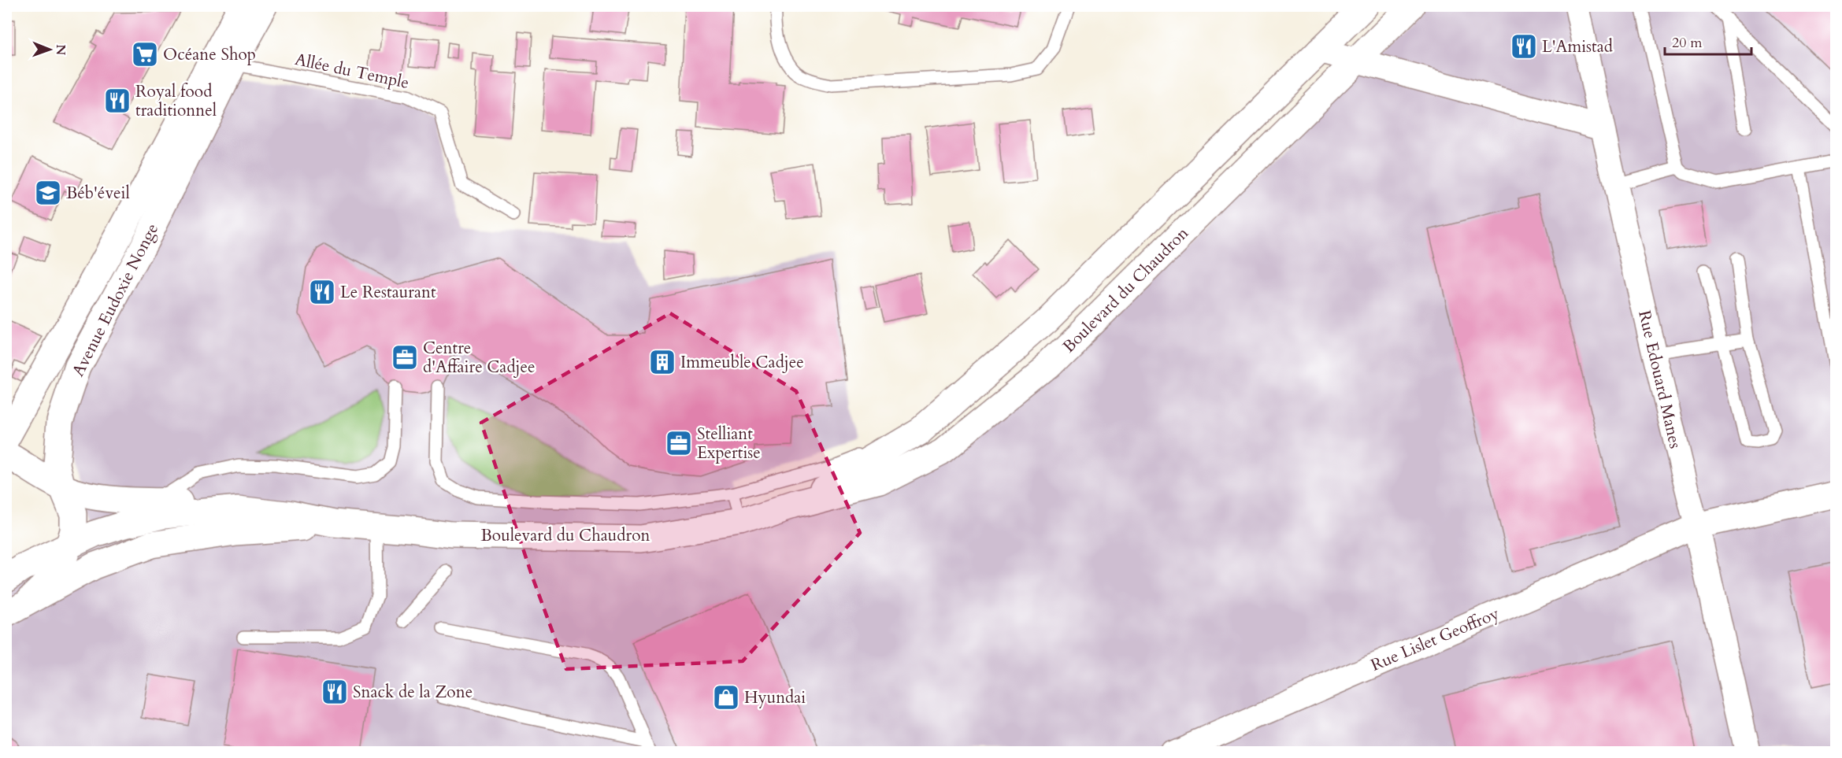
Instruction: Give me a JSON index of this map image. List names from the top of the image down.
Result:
{
  "streets": {
    "main road": ["Boulevard du Chaudron", "Avenue Eudoxie Nonge", "Rue Edouard Manes"],
    "street": ["Rue Lislet Geoffroy"],
    "lane": ["Allée du Temple"]
  },
  "crossings": [
    ["Allée du Temple", "Avenue Eudoxie Nonge"],
    ["Boulevard du Chaudron", "Avenue Eudoxie Nonge"],
    ["Rue Edouard Manes", "Rue Lislet Geoffroy"]
  ],
  "places": {
    "restaurant": [
      "L'Amistad",
      "Royal food traditionnel",
      "Le Restaurant",
      "Snack de la Zone"
    ],
    "supermarket": ["Océane Shop"],
    "school or university": ["Béb'éveil"],
    "office": ["Centre d'Affaire Cadjee", "Stelliant Expertise"],
    "building": ["Immeuble Cadjee"],
    "shop": ["Hyundai"]
  },
  "scale_bar": "20 m",
  "north": "right"
}
